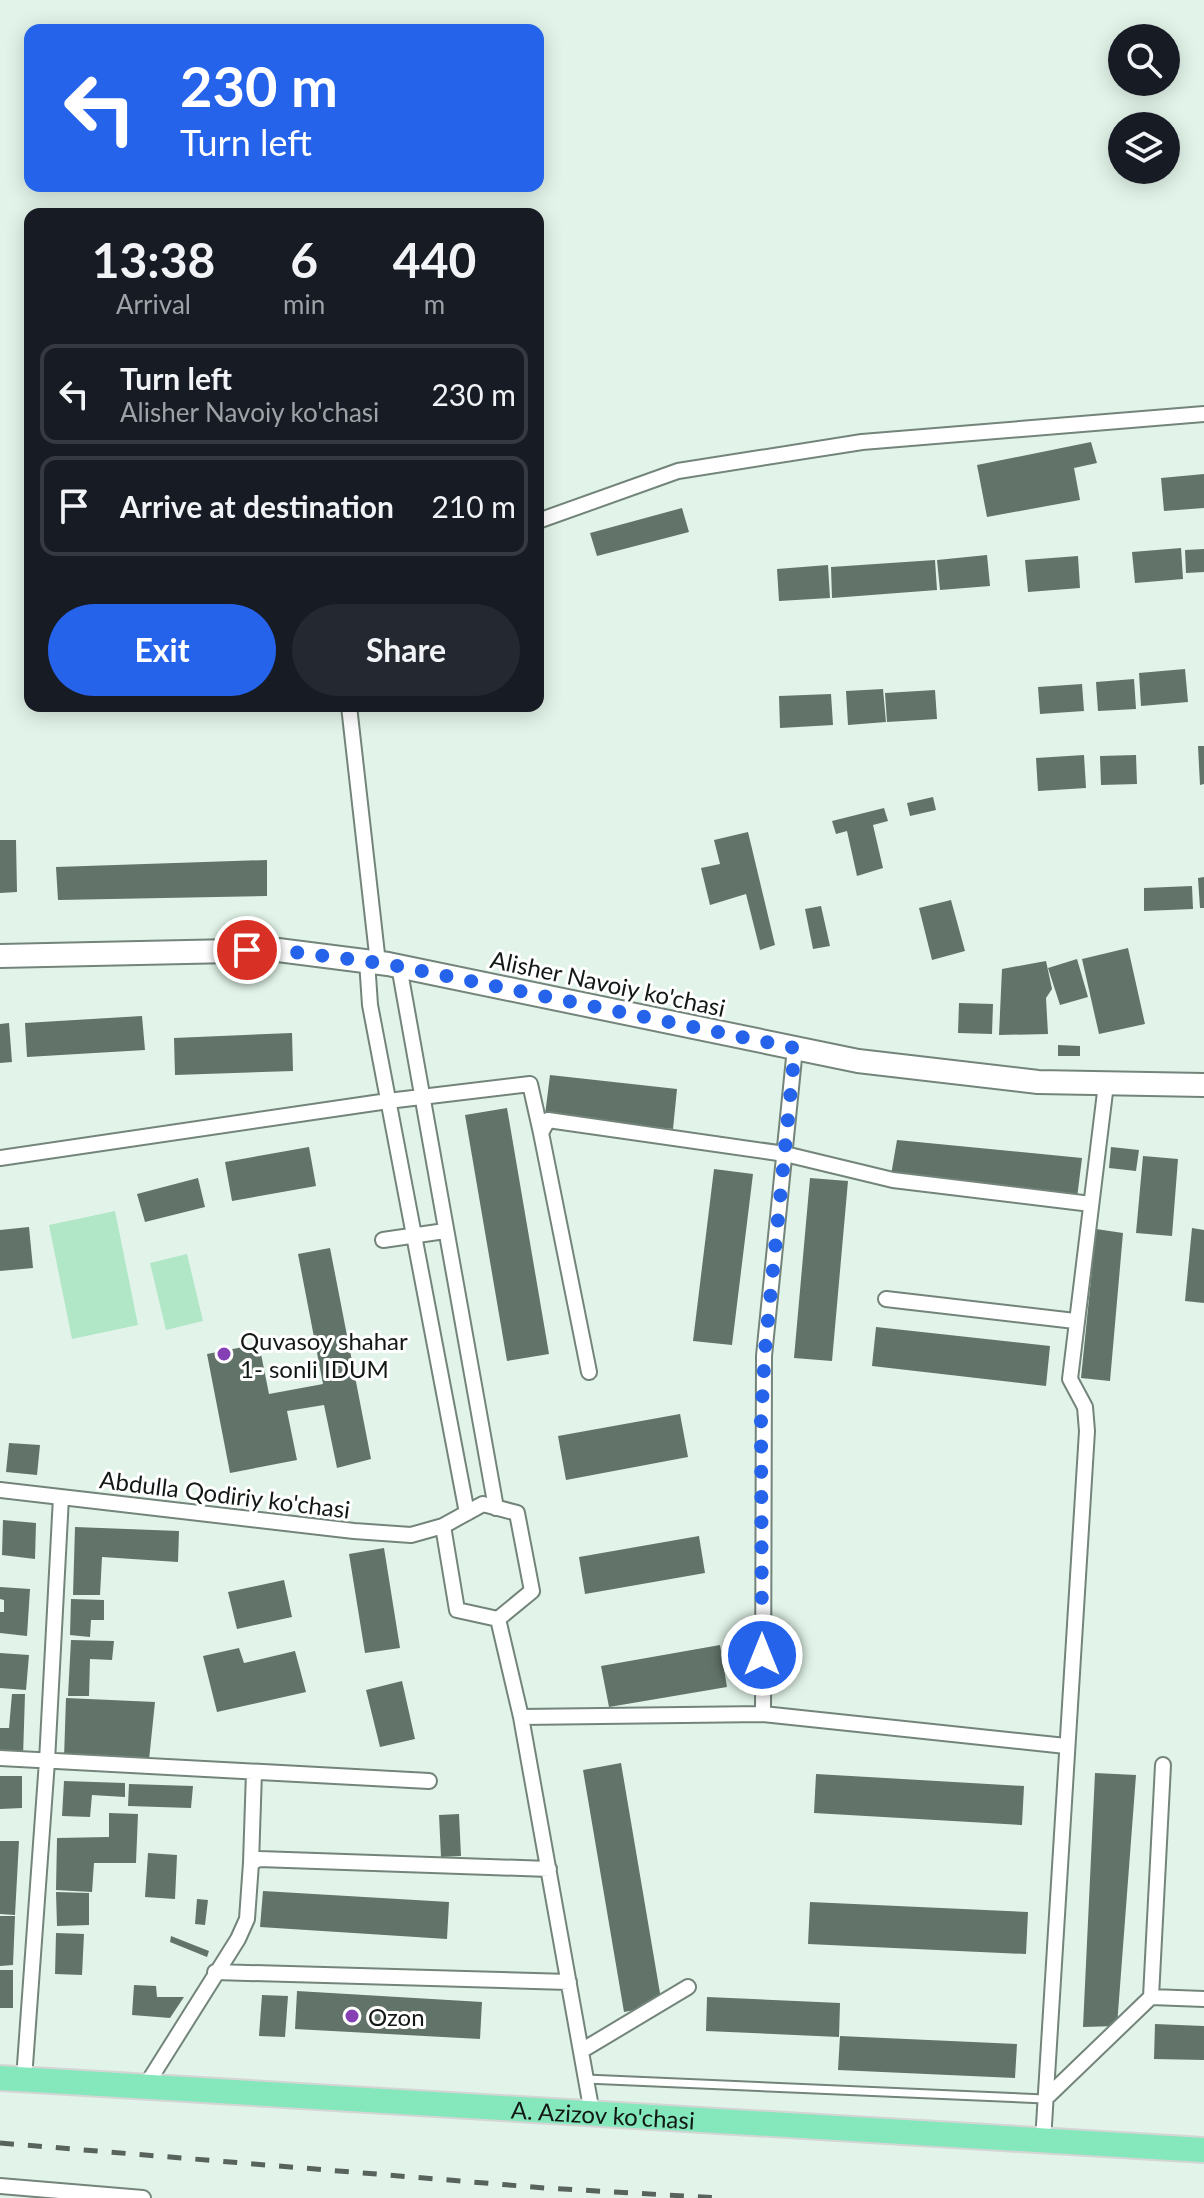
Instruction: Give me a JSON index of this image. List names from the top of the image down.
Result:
{
  "streets": {
    "main road": ["A. Azizov ko'chasi"],
    "street": ["Alisher Navoiy ko'chasi", "Abdulla Qodiriy ko'chasi"]
  },
  "places": ["Quvasoy shahar 1- sonli IDUM", "Ozon"],
  "page": {
    "turn": ["230 m", "Turn left"],
    "eta": [
      "13:38",
      "Arrival",
      "6",
      "min",
      "440",
      "m"
    ],
    "list": [
      {
        "name": "Turn left",
        "note": "Alisher Navoiy ko'chasi",
        "value": "230 m"
      },
      {
        "name": "Arrive at destination",
        "value": "210 m"
      }
    ],
    "buttons": ["Exit", "Share"]
  }
}
